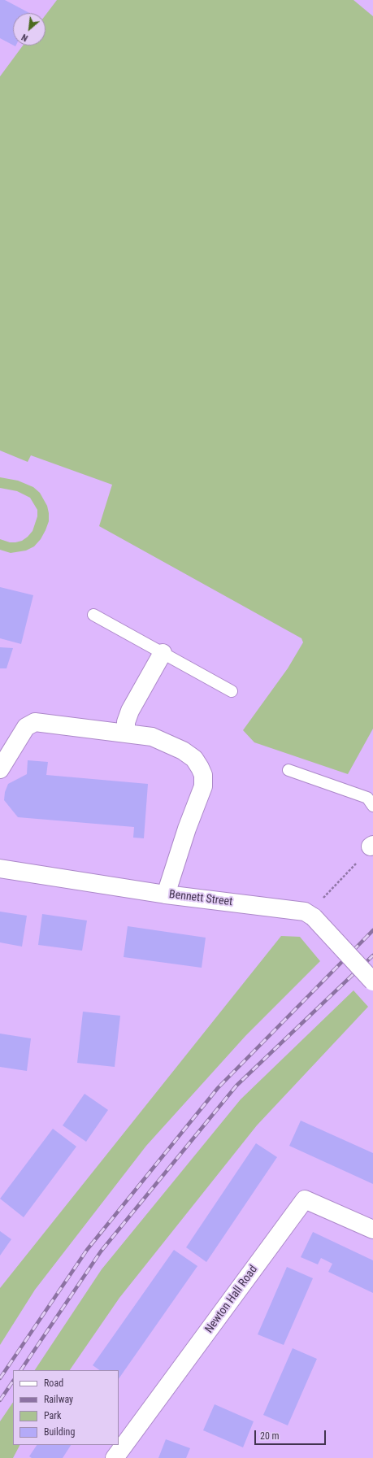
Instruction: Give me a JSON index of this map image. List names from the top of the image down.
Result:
{
  "streets": {
    "street": ["Bennett Street", "Newton Hall Road"]
  },
  "legend": [
    "Road",
    "Railway",
    "Park",
    "Building"
  ],
  "scale_bar": "20 m",
  "north": "bottom left"
}
